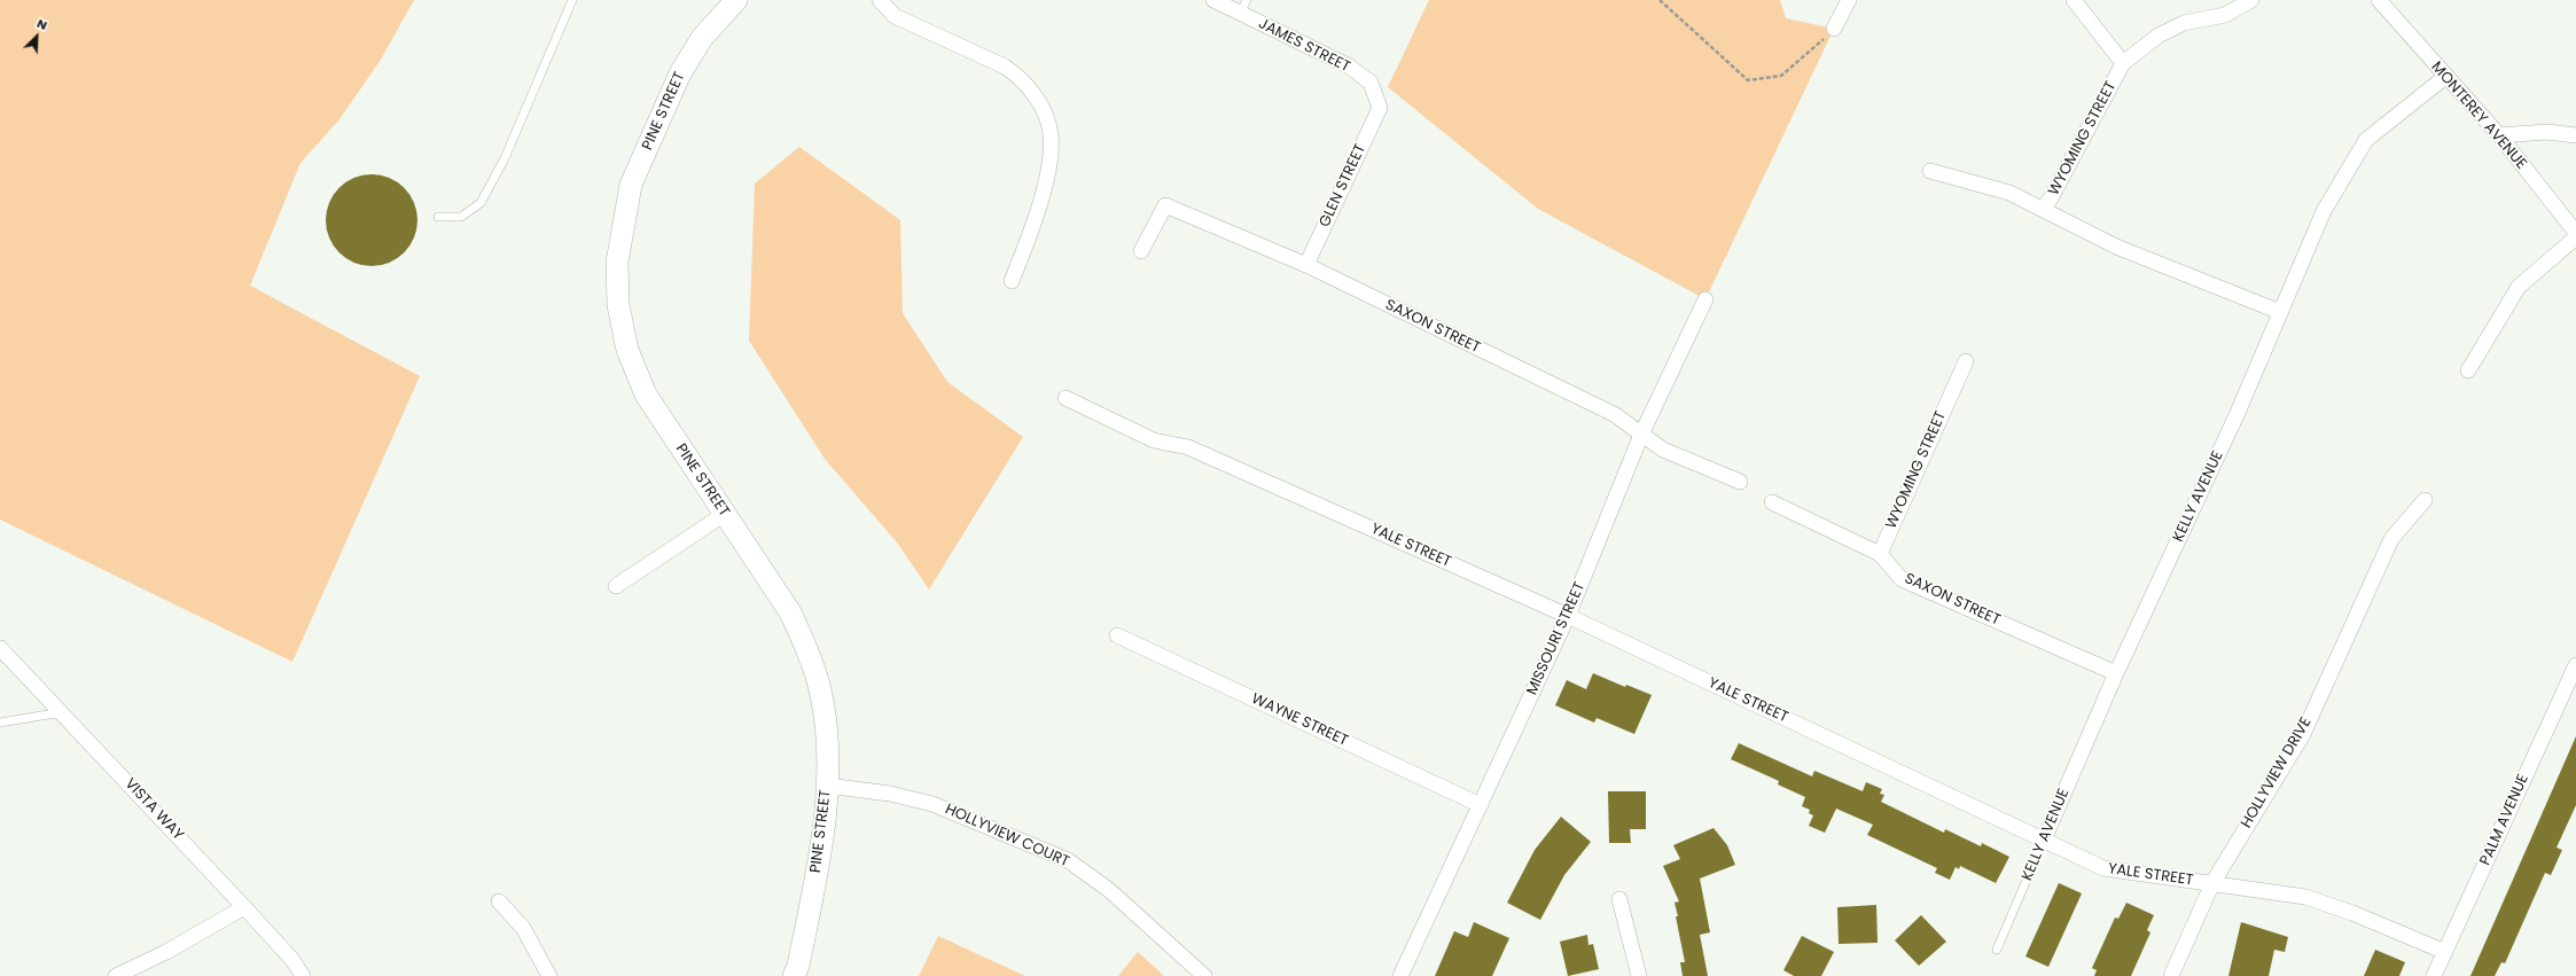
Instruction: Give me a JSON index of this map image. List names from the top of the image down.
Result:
{
  "streets": {
    "street": [
      "JAMES STREET",
      "PINE STREET",
      "MONTEREY AVENUE",
      "WYOMING STREET",
      "GLEN STREET",
      "SAXON STREET",
      "KELLY AVENUE",
      "YALE STREET",
      "MISSOURI STREET",
      "WAYNE STREET",
      "HOLLYVIEW DRIVE",
      "VISTA WAY",
      "PALM AVENUE",
      "HOLLYVIEW COURT"
    ]
  },
  "crossings": [
    ["JAMES STREET", "GLEN STREET"],
    ["PINE STREET", "HOLLYVIEW COURT"],
    ["MONTEREY AVENUE", "KELLY AVENUE"],
    ["WYOMING STREET", "SAXON STREET"],
    ["WYOMING STREET", "KELLY AVENUE"],
    ["GLEN STREET", "SAXON STREET"],
    ["SAXON STREET", "KELLY AVENUE"],
    ["SAXON STREET", "MISSOURI STREET"],
    ["KELLY AVENUE", "YALE STREET"],
    ["YALE STREET", "MISSOURI STREET"],
    ["YALE STREET", "HOLLYVIEW DRIVE"],
    ["YALE STREET", "PALM AVENUE"],
    ["MISSOURI STREET", "WAYNE STREET"]
  ],
  "north": "top right"
}
